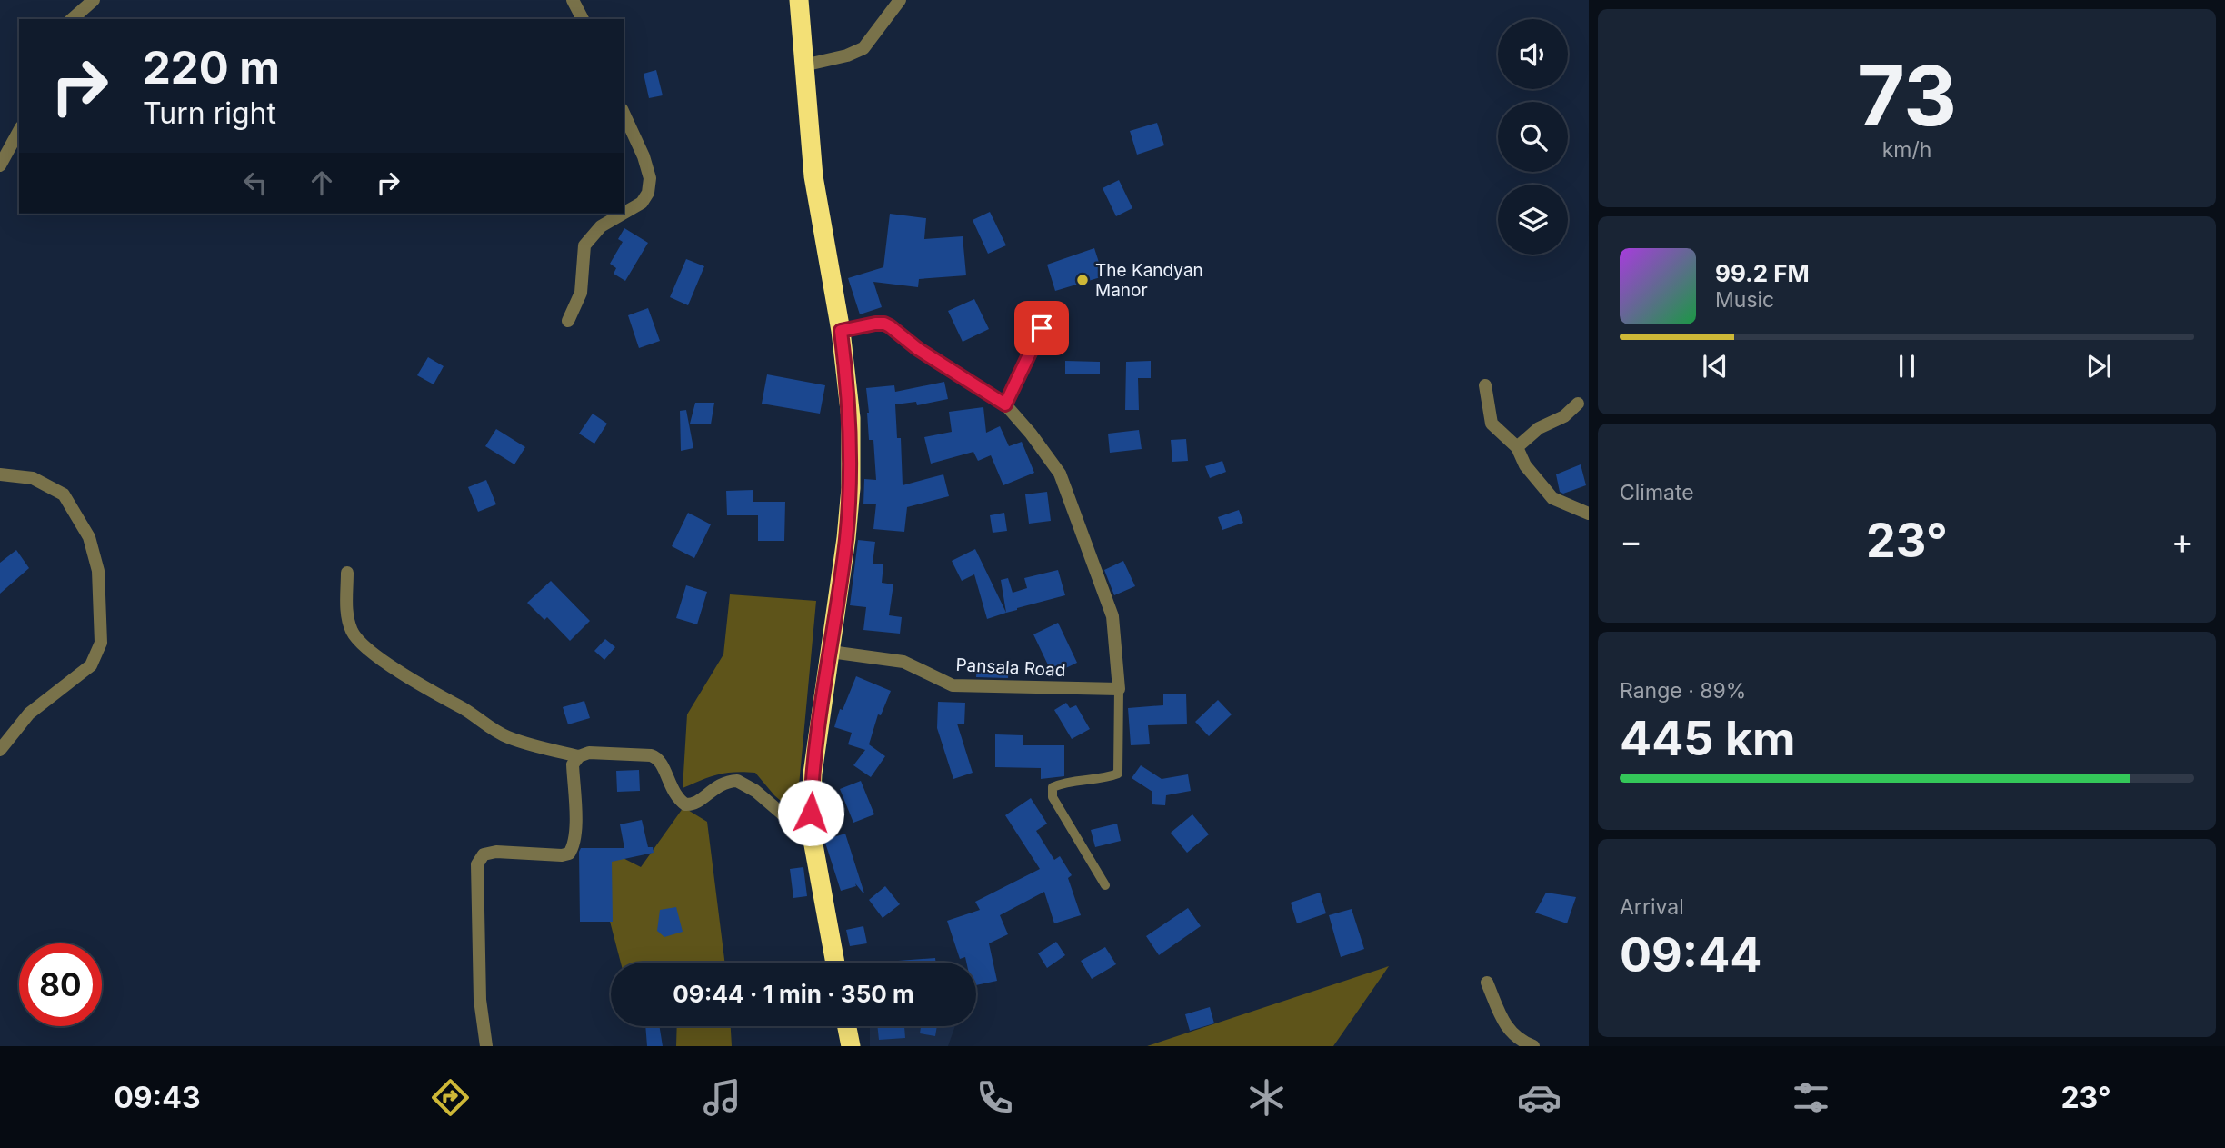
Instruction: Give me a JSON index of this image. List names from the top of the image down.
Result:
{
  "streets": {
    "street": ["Pansala Road"]
  },
  "places": ["The Kandyan Manor"],
  "page": {
    "tile": [
      ["73", "km/h"],
      "Climate",
      ["Range · 89%", "445 km"],
      ["Arrival", "09:44"]
    ],
    "turn": ["220 m", "Turn right"],
    "song": ["99.2 FM", "Music"],
    "heat": ["−", "23°", "+"],
    "limit": "80",
    "trip": "09:44 · 1 min · 350 m",
    "tabs": ["09:43", "23°"]
  }
}
